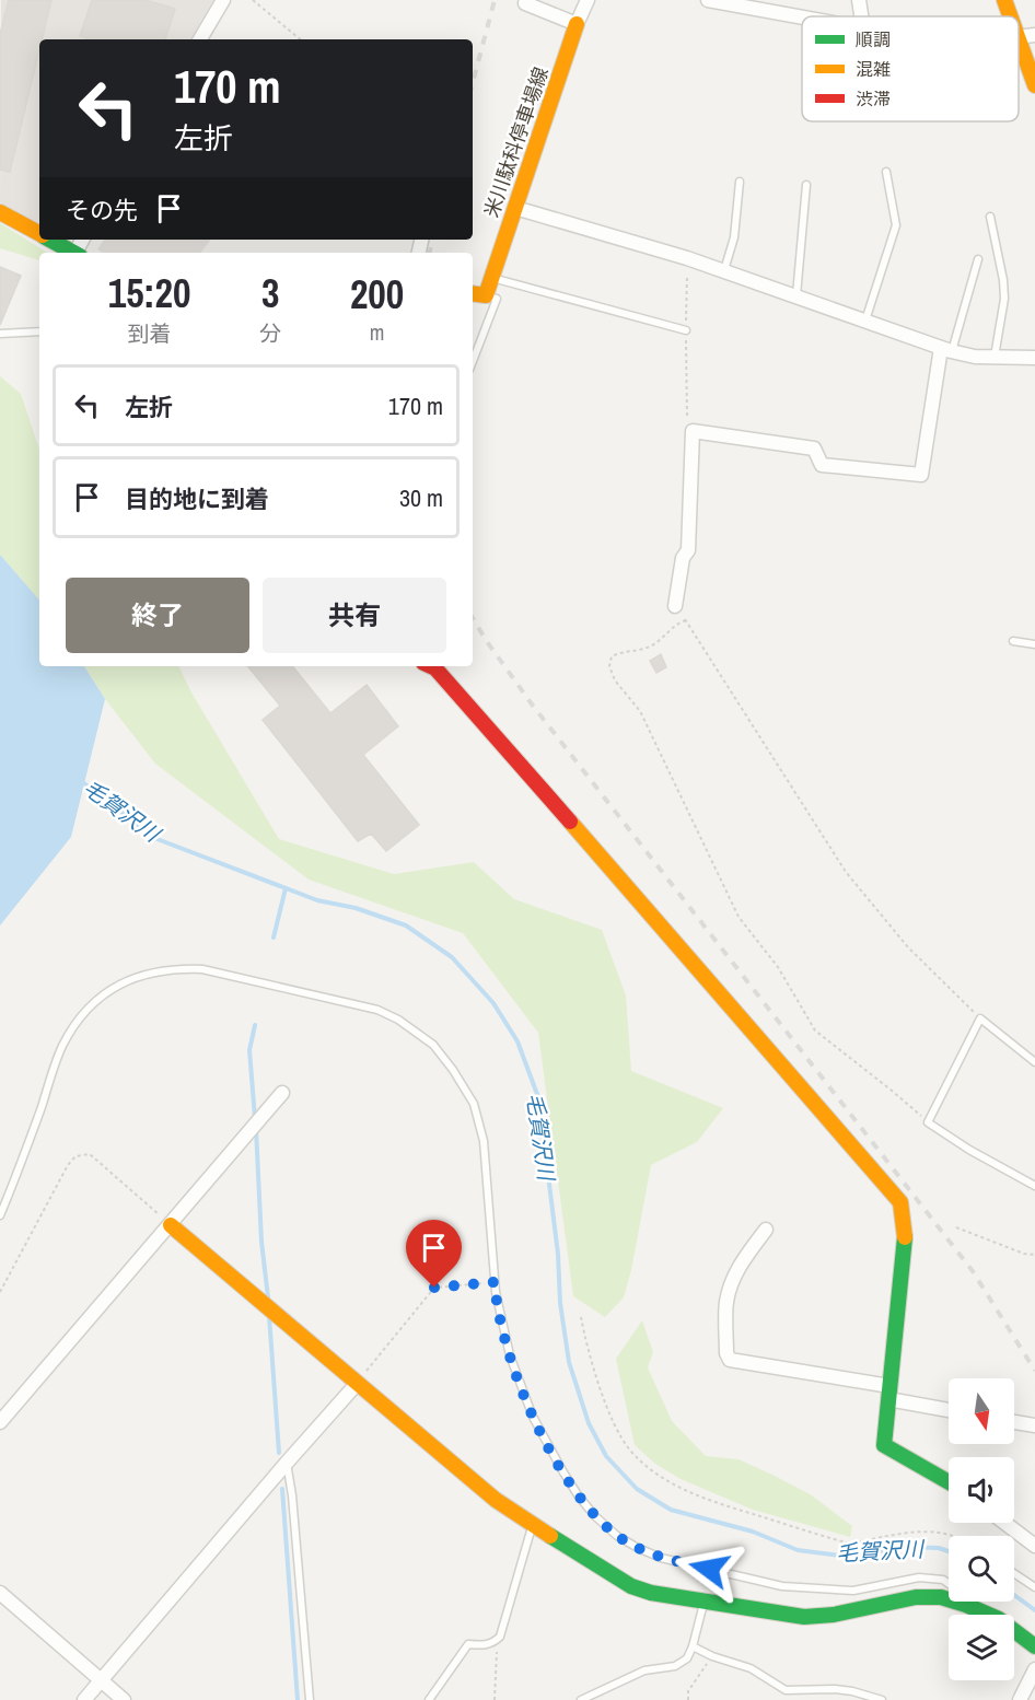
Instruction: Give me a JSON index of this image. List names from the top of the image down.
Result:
{
  "streets": {
    "street": ["米川駄科停車場線"]
  },
  "water": ["毛賀沢川"],
  "legend": ["順調", "混雑", "渋滞"],
  "north": "bottom",
  "page": {
    "turn": ["170 m", "左折"],
    "then": "その先",
    "eta": [
      "15:20",
      "到着",
      "3",
      "分",
      "200",
      "m"
    ],
    "list": [
      {
        "name": "左折",
        "value": "170 m"
      },
      {
        "name": "目的地に到着",
        "value": "30 m"
      }
    ],
    "buttons": ["終了", "共有"]
  }
}
